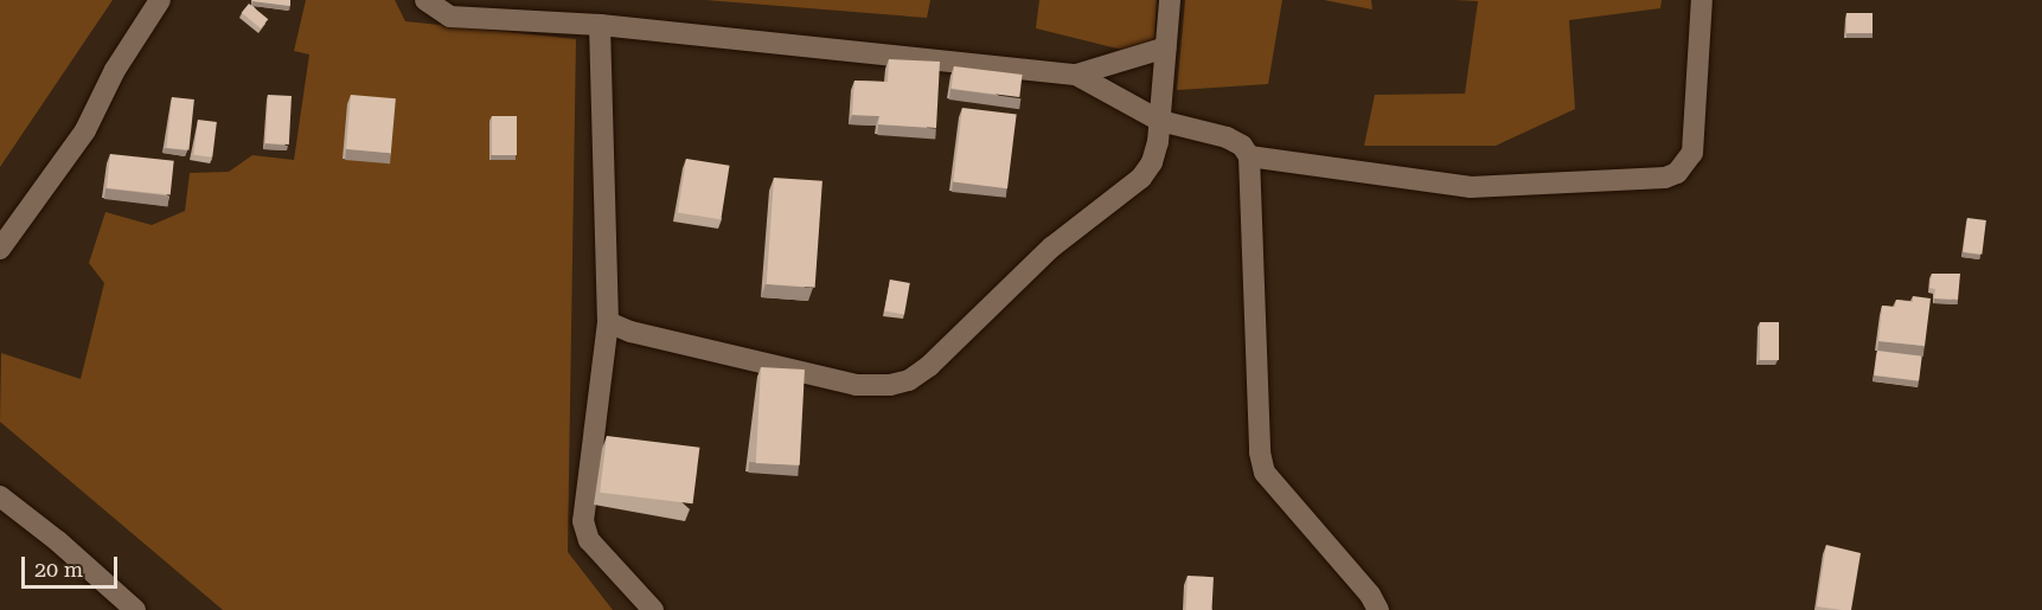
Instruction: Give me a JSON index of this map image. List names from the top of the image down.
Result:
{
  "scale_bar": "20 m"
}
